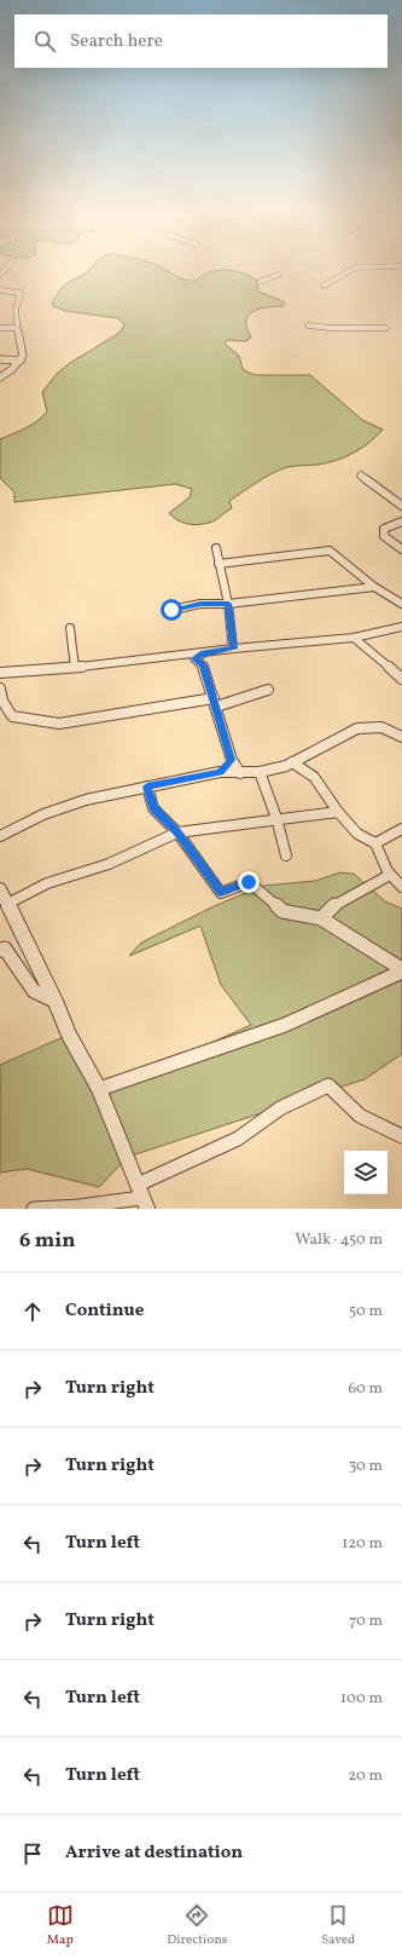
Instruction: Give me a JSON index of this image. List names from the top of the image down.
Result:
{
  "page": {
    "search": "Search here",
    "heading": ["6 min", "Walk · 450 m"],
    "list": [
      ["Continue", "50 m"],
      ["Turn right", "60 m"],
      ["Turn right", "30 m"],
      ["Turn left", "120 m"],
      ["Turn right", "70 m"],
      ["Turn left", "100 m"],
      ["Turn left", "20 m"],
      "Arrive at destination"
    ],
    "nav": ["Map", "Directions", "Saved"]
  }
}
